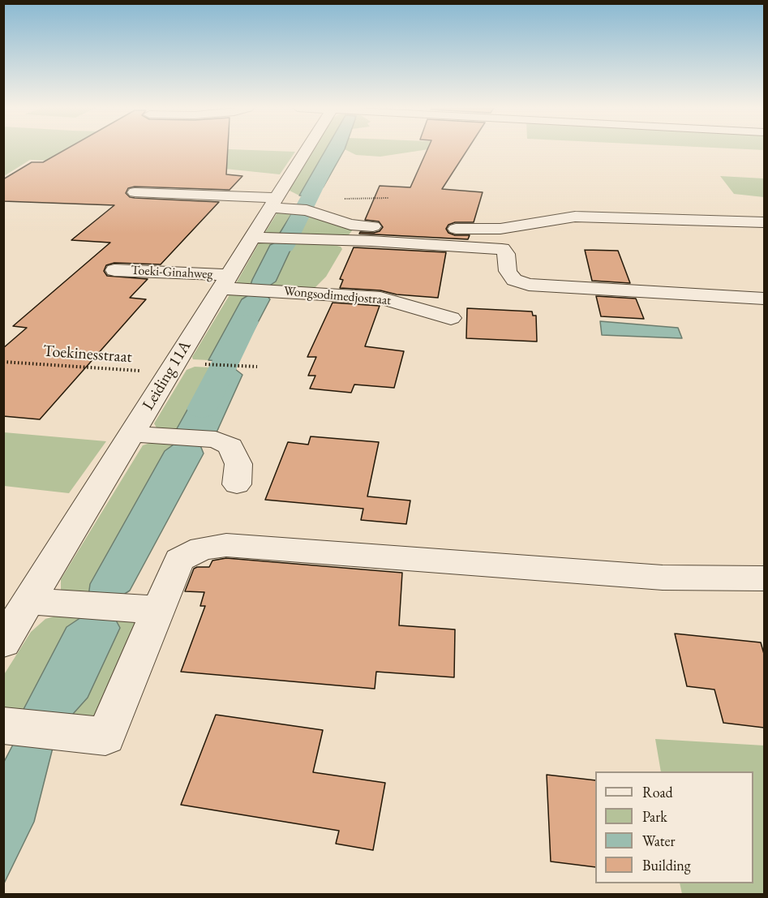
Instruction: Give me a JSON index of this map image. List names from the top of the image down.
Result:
{
  "streets": {
    "street": ["Toeki-Ginahweg", "Wongsodimedjostraat", "Leiding 11A"],
    "path": ["Toekinesstraat"]
  },
  "crossings": [
    ["Toeki-Ginahweg", "Wongsodimedjostraat"],
    ["Toeki-Ginahweg", "Leiding 11A"],
    ["Wongsodimedjostraat", "Leiding 11A"],
    ["Toekinesstraat", "Leiding 11A"]
  ],
  "legend": [
    "Road",
    "Park",
    "Water",
    "Building"
  ]
}
